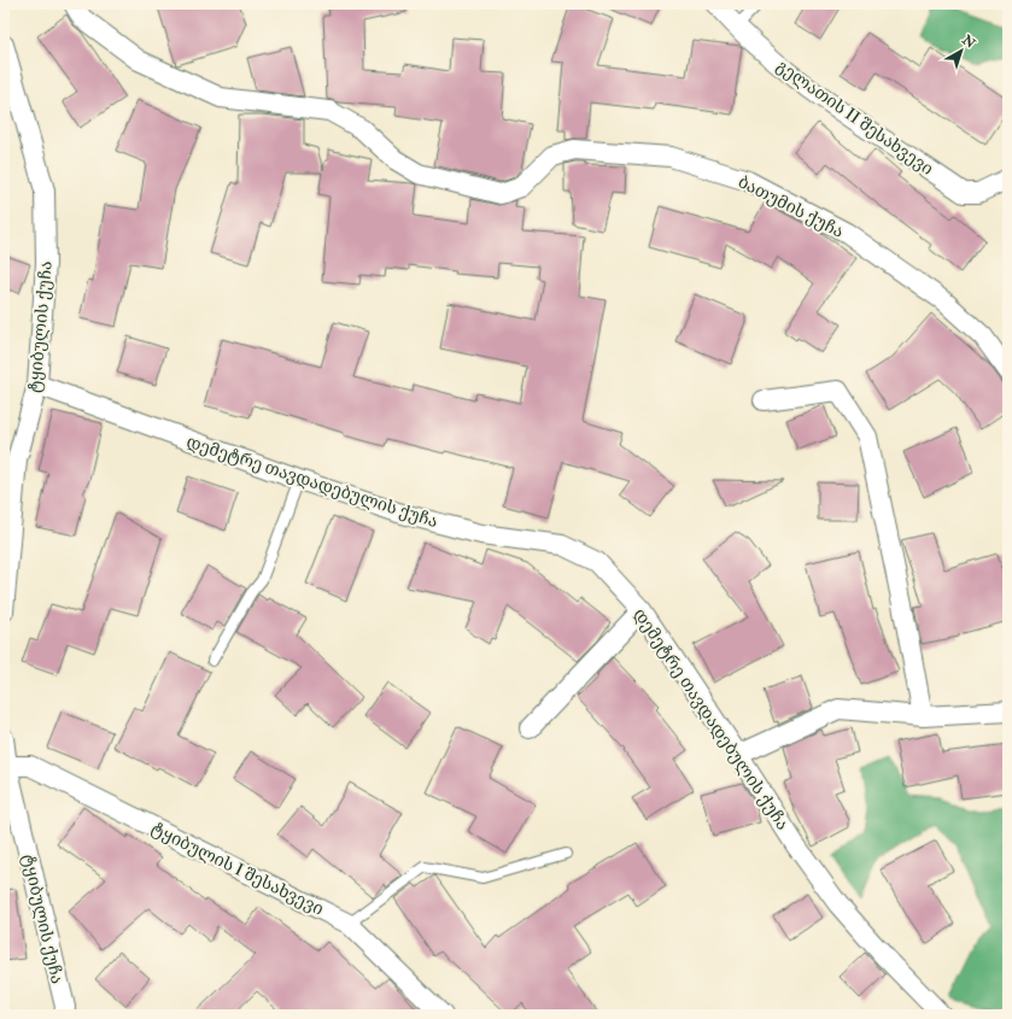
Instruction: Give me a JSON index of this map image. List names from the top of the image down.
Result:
{
  "streets": {
    "street": [
      "გელათის II შესახვევი",
      "ბათუმის ქუჩა",
      "ტყიბულის ქუჩა",
      "დემეტრე თავდადებულის ქუჩა",
      "ტყიბულის I შესახვევი"
    ]
  },
  "crossings": [
    ["ტყიბულის ქუჩა", "დემეტრე თავდადებულის ქუჩა"],
    ["ტყიბულის ქუჩა", "ტყიბულის I შესახვევი"]
  ],
  "north": "top right"
}
